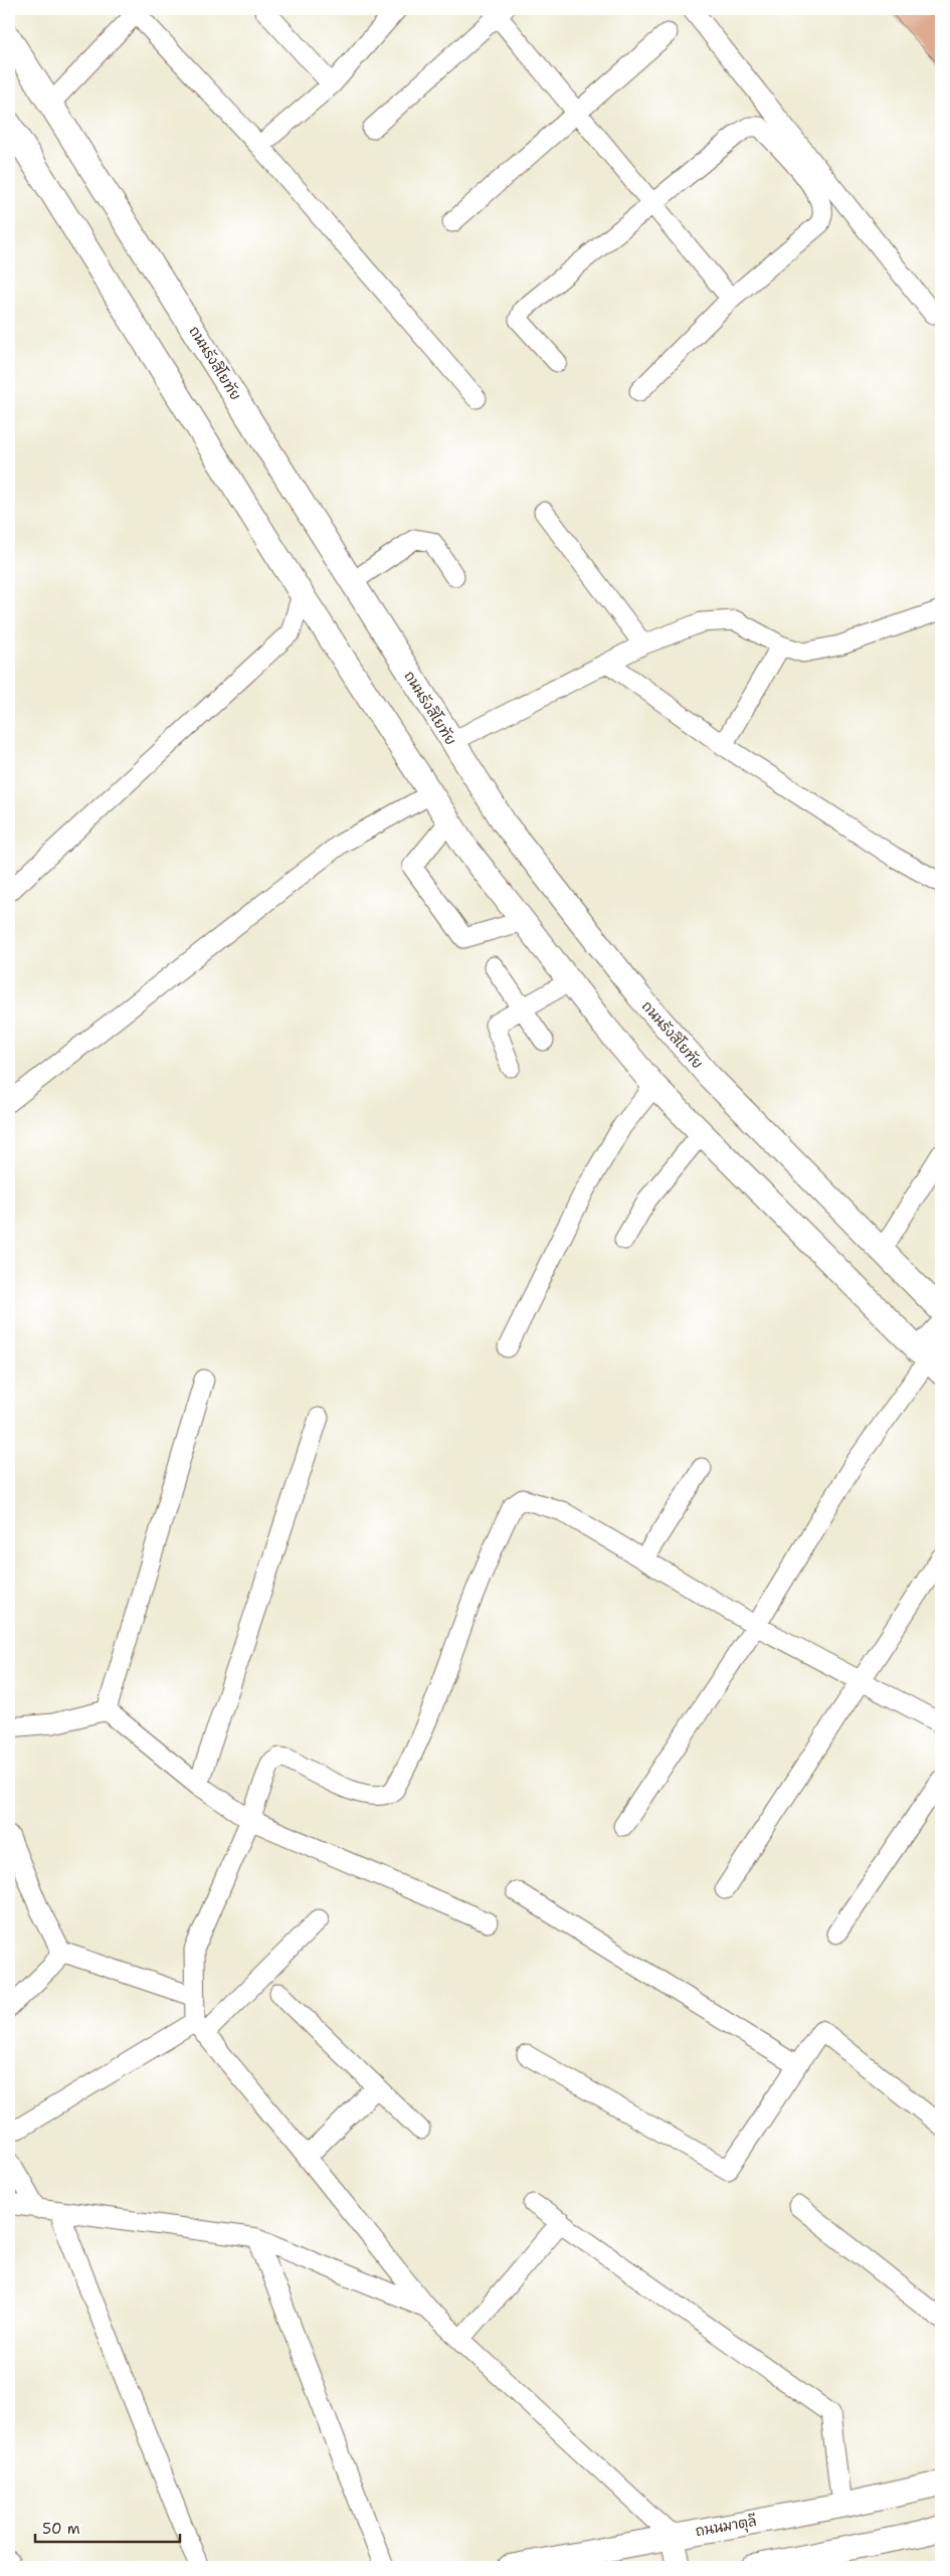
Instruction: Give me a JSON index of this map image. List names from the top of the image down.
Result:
{
  "streets": {
    "main road": ["ถนนรังสิโยทัย", "ถนนมาตุลี"]
  },
  "scale_bar": "50 m"
}
